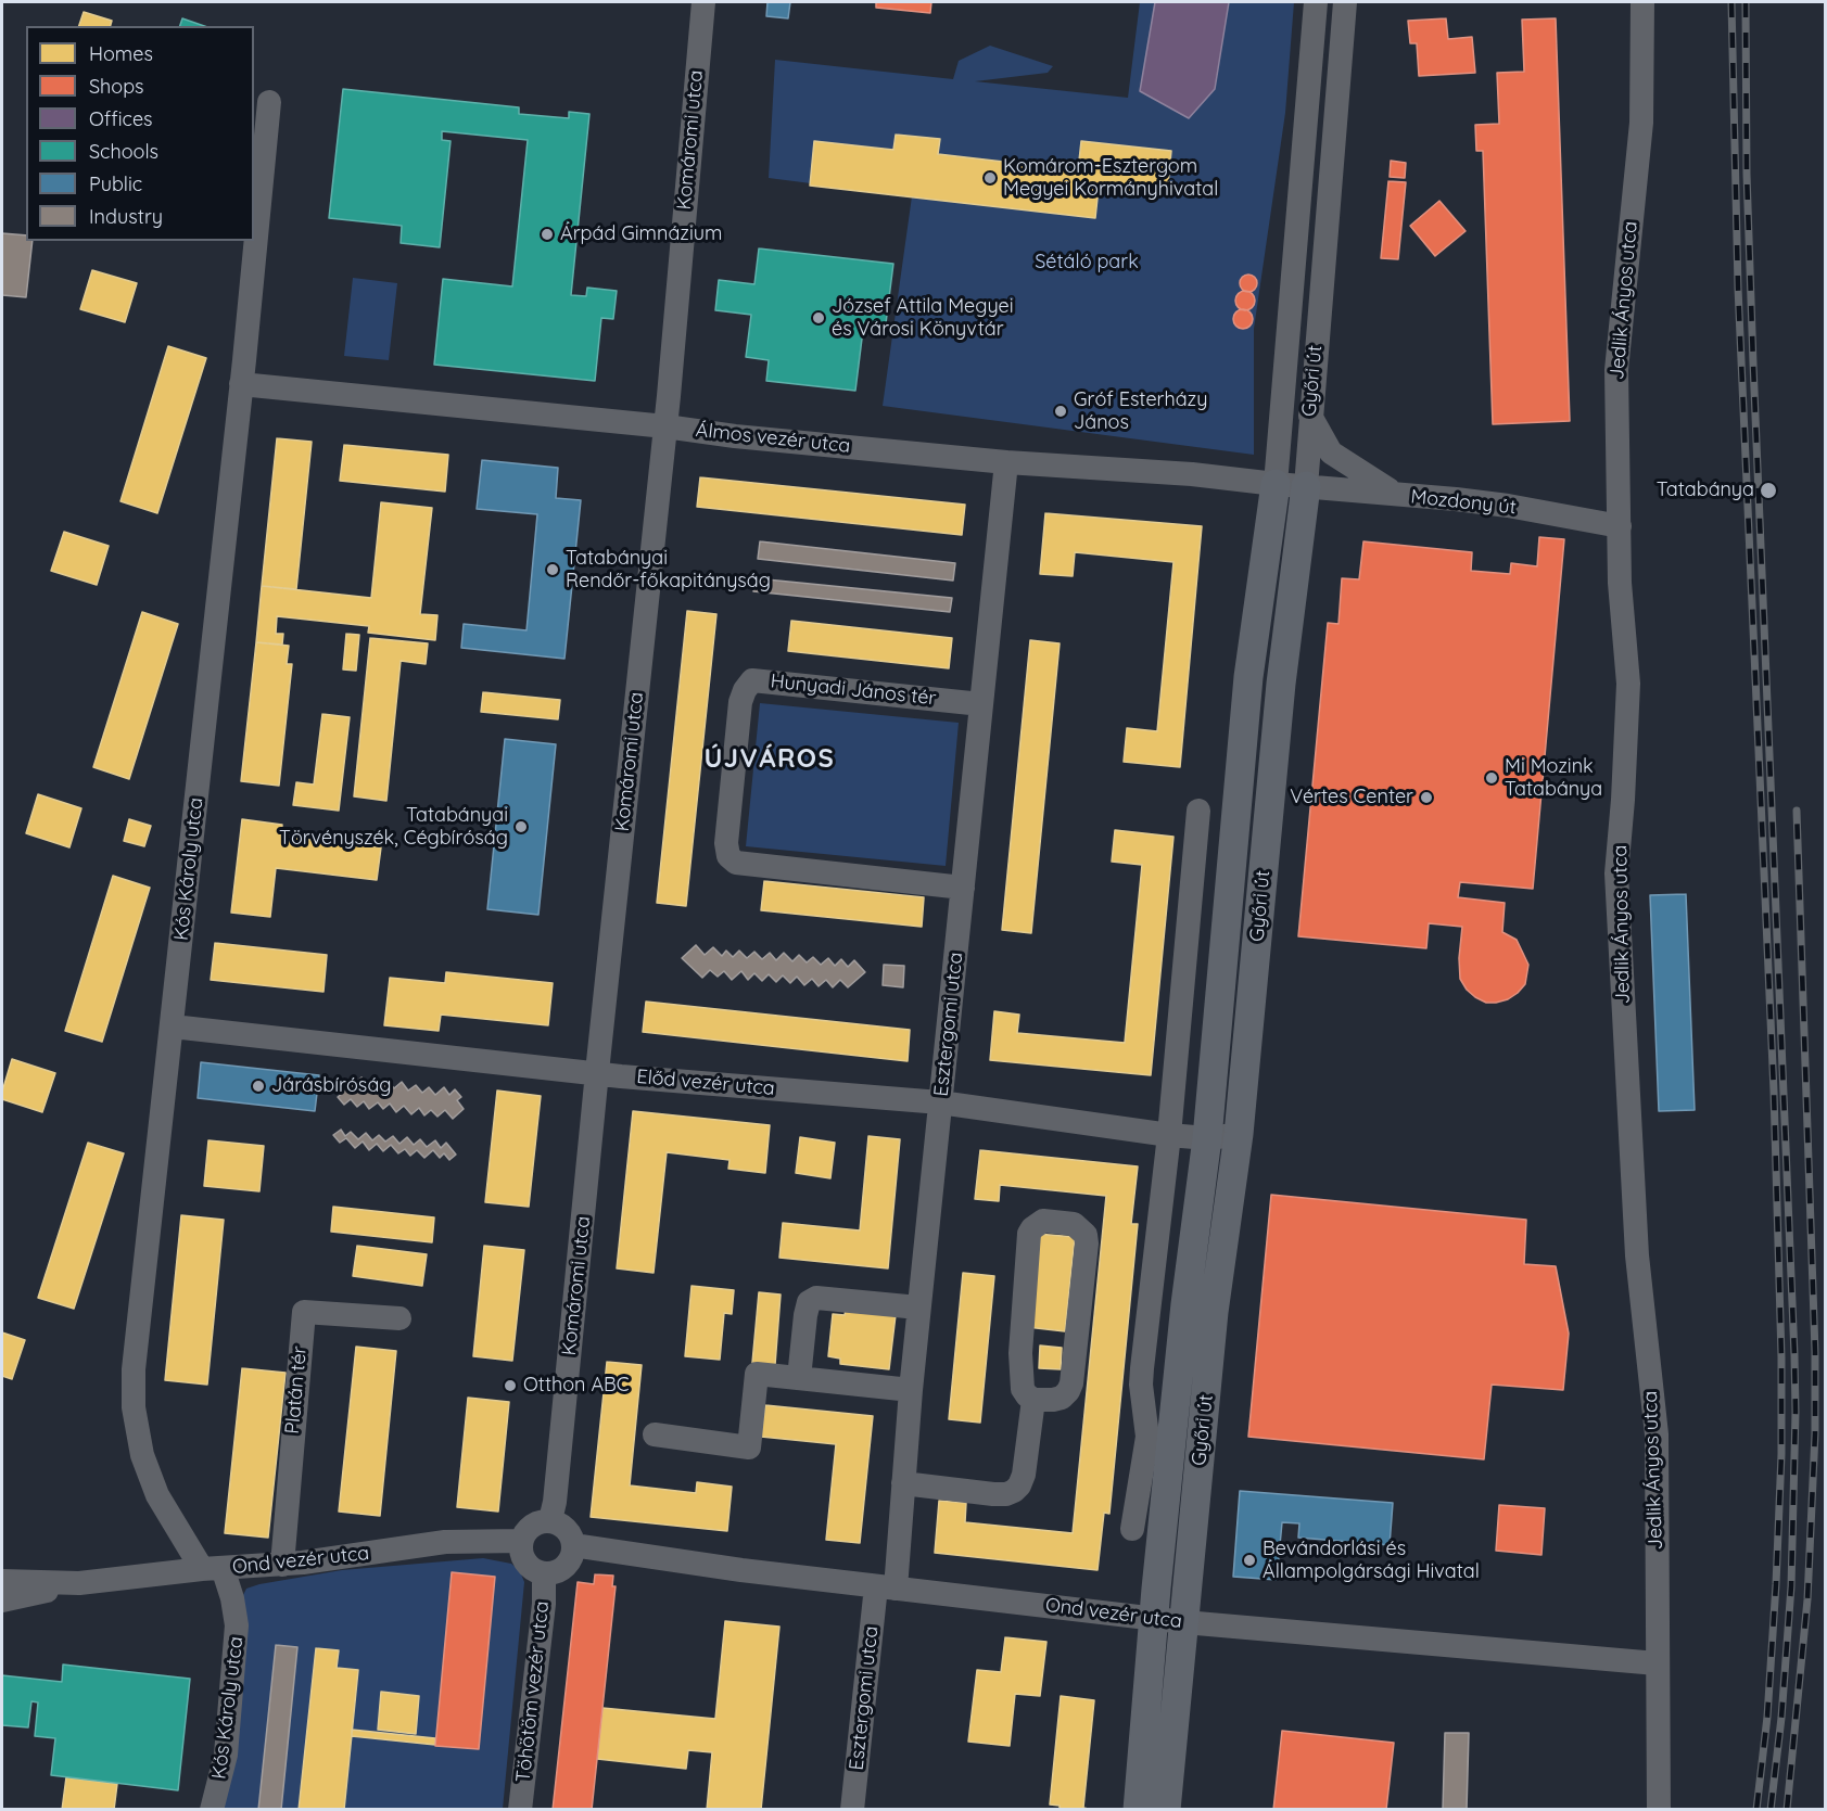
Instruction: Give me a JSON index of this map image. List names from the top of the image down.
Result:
{
  "streets": {
    "main road": ["Győri út"],
    "street": [
      "Komáromi utca",
      "Jedlik Ányos utca",
      "Álmos vezér utca",
      "Mozdony út",
      "Hunyadi János tér",
      "Kós Károly utca",
      "Esztergomi utca",
      "Előd vezér utca",
      "Platán tér",
      "Ond vezér utca",
      "Töhötöm vezér utca"
    ]
  },
  "crossings": [
    ["Komáromi utca", "Álmos vezér utca"],
    ["Komáromi utca", "Előd vezér utca"],
    ["Komáromi utca", "Ond vezér utca"],
    ["Komáromi utca", "Töhötöm vezér utca"],
    ["Jedlik Ányos utca", "Mozdony út"],
    ["Jedlik Ányos utca", "Ond vezér utca"],
    ["Győri út", "Álmos vezér utca"],
    ["Győri út", "Mozdony út"],
    ["Győri út", "Előd vezér utca"],
    ["Győri út", "Ond vezér utca"],
    ["Álmos vezér utca", "Mozdony út"],
    ["Álmos vezér utca", "Kós Károly utca"],
    ["Álmos vezér utca", "Esztergomi utca"],
    ["Hunyadi János tér", "Esztergomi utca"],
    ["Kós Károly utca", "Előd vezér utca"],
    ["Kós Károly utca", "Ond vezér utca"],
    ["Esztergomi utca", "Előd vezér utca"],
    ["Esztergomi utca", "Ond vezér utca"],
    ["Platán tér", "Ond vezér utca"],
    ["Ond vezér utca", "Töhötöm vezér utca"]
  ],
  "districts": ["ÚJVÁROS"],
  "parks": ["Sétáló park"],
  "places": [
    "Komárom-Esztergom Megyei Kormányhivatal",
    "Árpád Gimnázium",
    "József Attila Megyei és Városi Könyvtár",
    "Gróf Esterházy János",
    "Tatabánya",
    "Tatabányai Rendőr-főkapitányság",
    "Mi Mozink Tatabánya",
    "Vértes Center",
    "Tatabányai Törvényszék, Cégbíróság",
    "Járásbíróság",
    "Otthon ABC",
    "Bevándorlási és Állampolgársági Hivatal"
  ],
  "legend": [
    "Homes",
    "Shops",
    "Offices",
    "Schools",
    "Public",
    "Industry"
  ]
}
